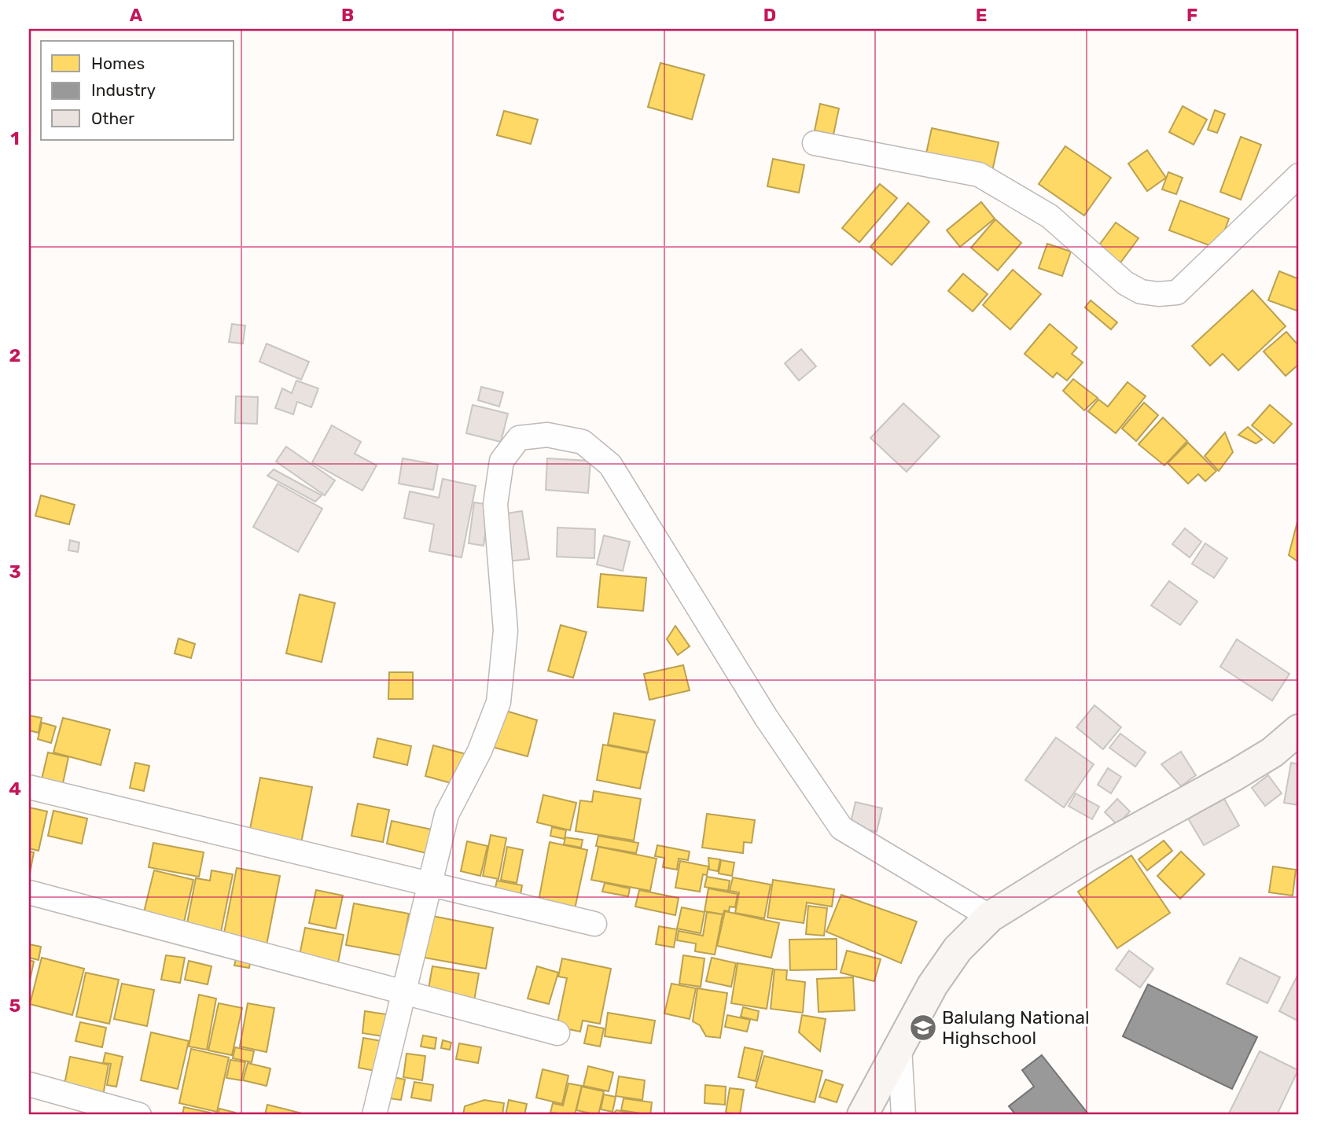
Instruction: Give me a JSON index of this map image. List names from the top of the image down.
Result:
{
  "places": {
    "school or university": ["Balulang National Highschool"]
  },
  "legend": ["Homes", "Industry", "Other"],
  "grid": {
    "columns": [
      "A",
      "B",
      "C",
      "D",
      "E",
      "F"
    ],
    "rows": [
      "1",
      "2",
      "3",
      "4",
      "5"
    ]
  }
}
